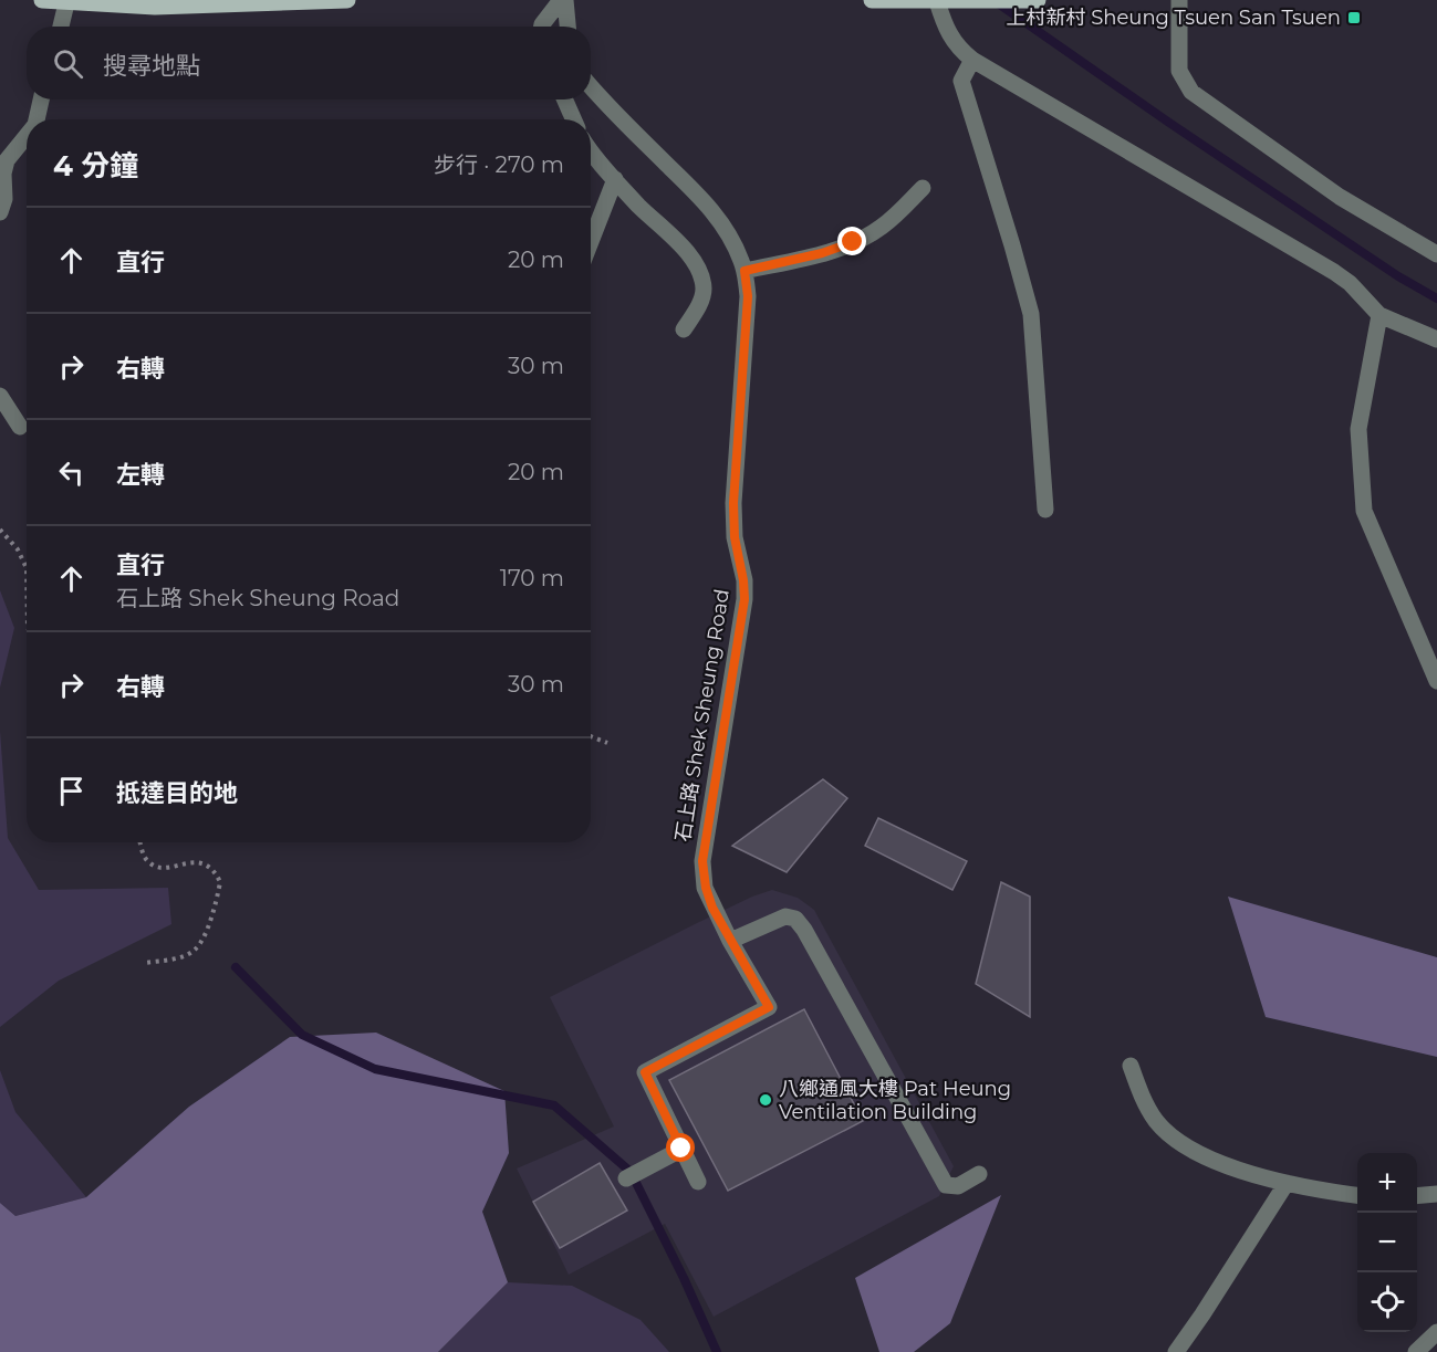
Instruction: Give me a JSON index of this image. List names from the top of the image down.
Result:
{
  "streets": {
    "street": ["石上路 Shek Sheung Road"]
  },
  "places": {
    "transit": ["上村新村 Sheung Tsuen San Tsuen"],
    "other": ["八鄉通風大樓 Pat Heung Ventilation Building"]
  },
  "page": {
    "search": "搜尋地點",
    "heading": ["4 分鐘", "步行 · 270 m"],
    "list": [
      ["直行", "20 m"],
      ["右轉", "30 m"],
      ["左轉", "20 m"],
      ["直行", "石上路 Shek Sheung Road", "170 m"],
      ["右轉", "30 m"],
      "抵達目的地"
    ],
    "map_buttons": ["+", "−"]
  }
}
